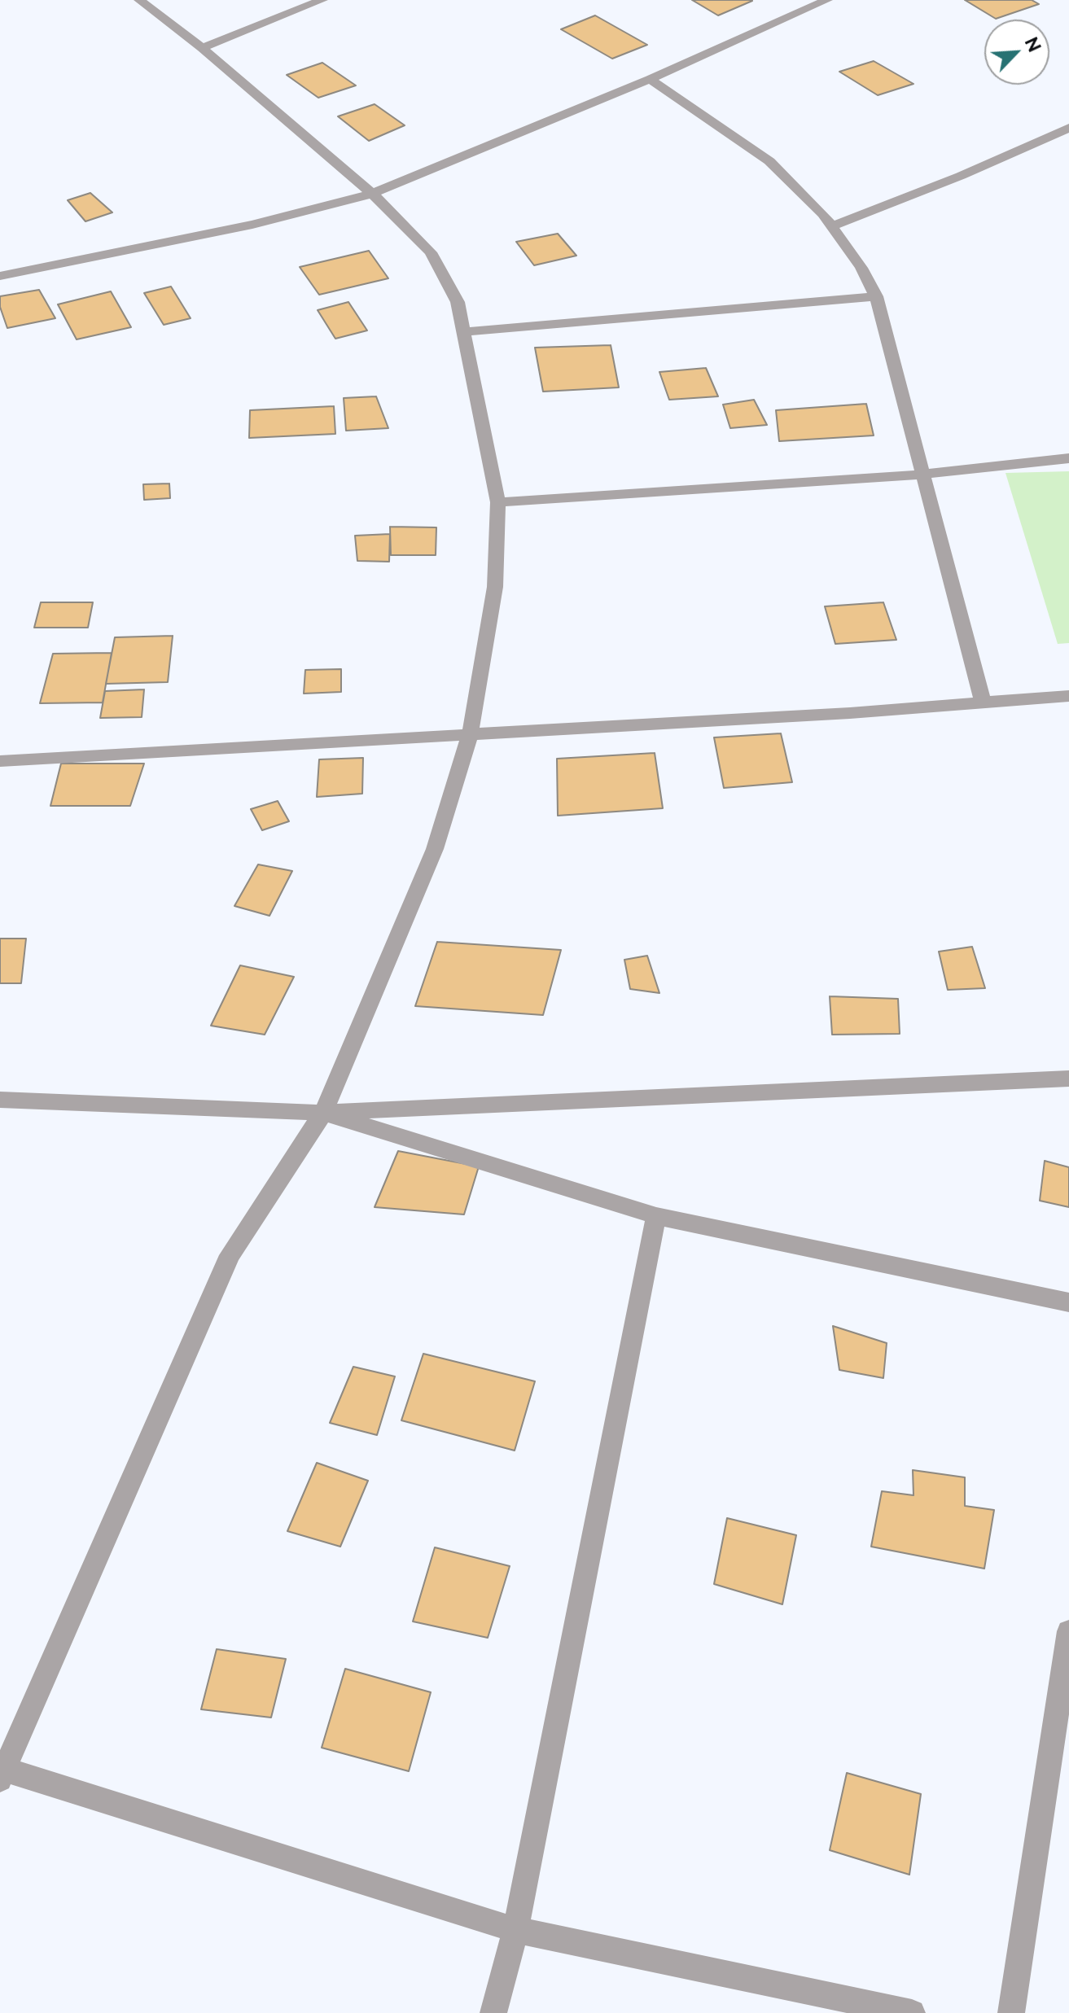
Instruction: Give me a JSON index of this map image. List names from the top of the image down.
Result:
{
  "north": "top right"
}
